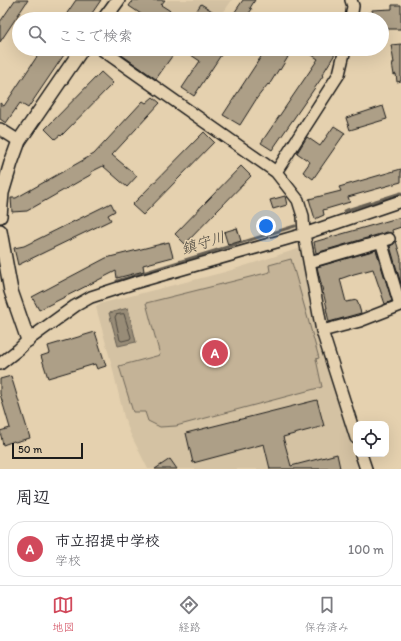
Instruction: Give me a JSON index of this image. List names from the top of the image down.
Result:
{
  "water": ["鎮守川"],
  "scale_bar": "50 m",
  "page": {
    "search": "ここで検索",
    "pins": "A",
    "scale": "50 m",
    "heading": "周辺",
    "list": [
      {
        "mark": "A",
        "name": "市立招提中学校",
        "note": "学校",
        "value": "100 m"
      }
    ],
    "nav": ["地図", "経路", "保存済み"]
  }
}
